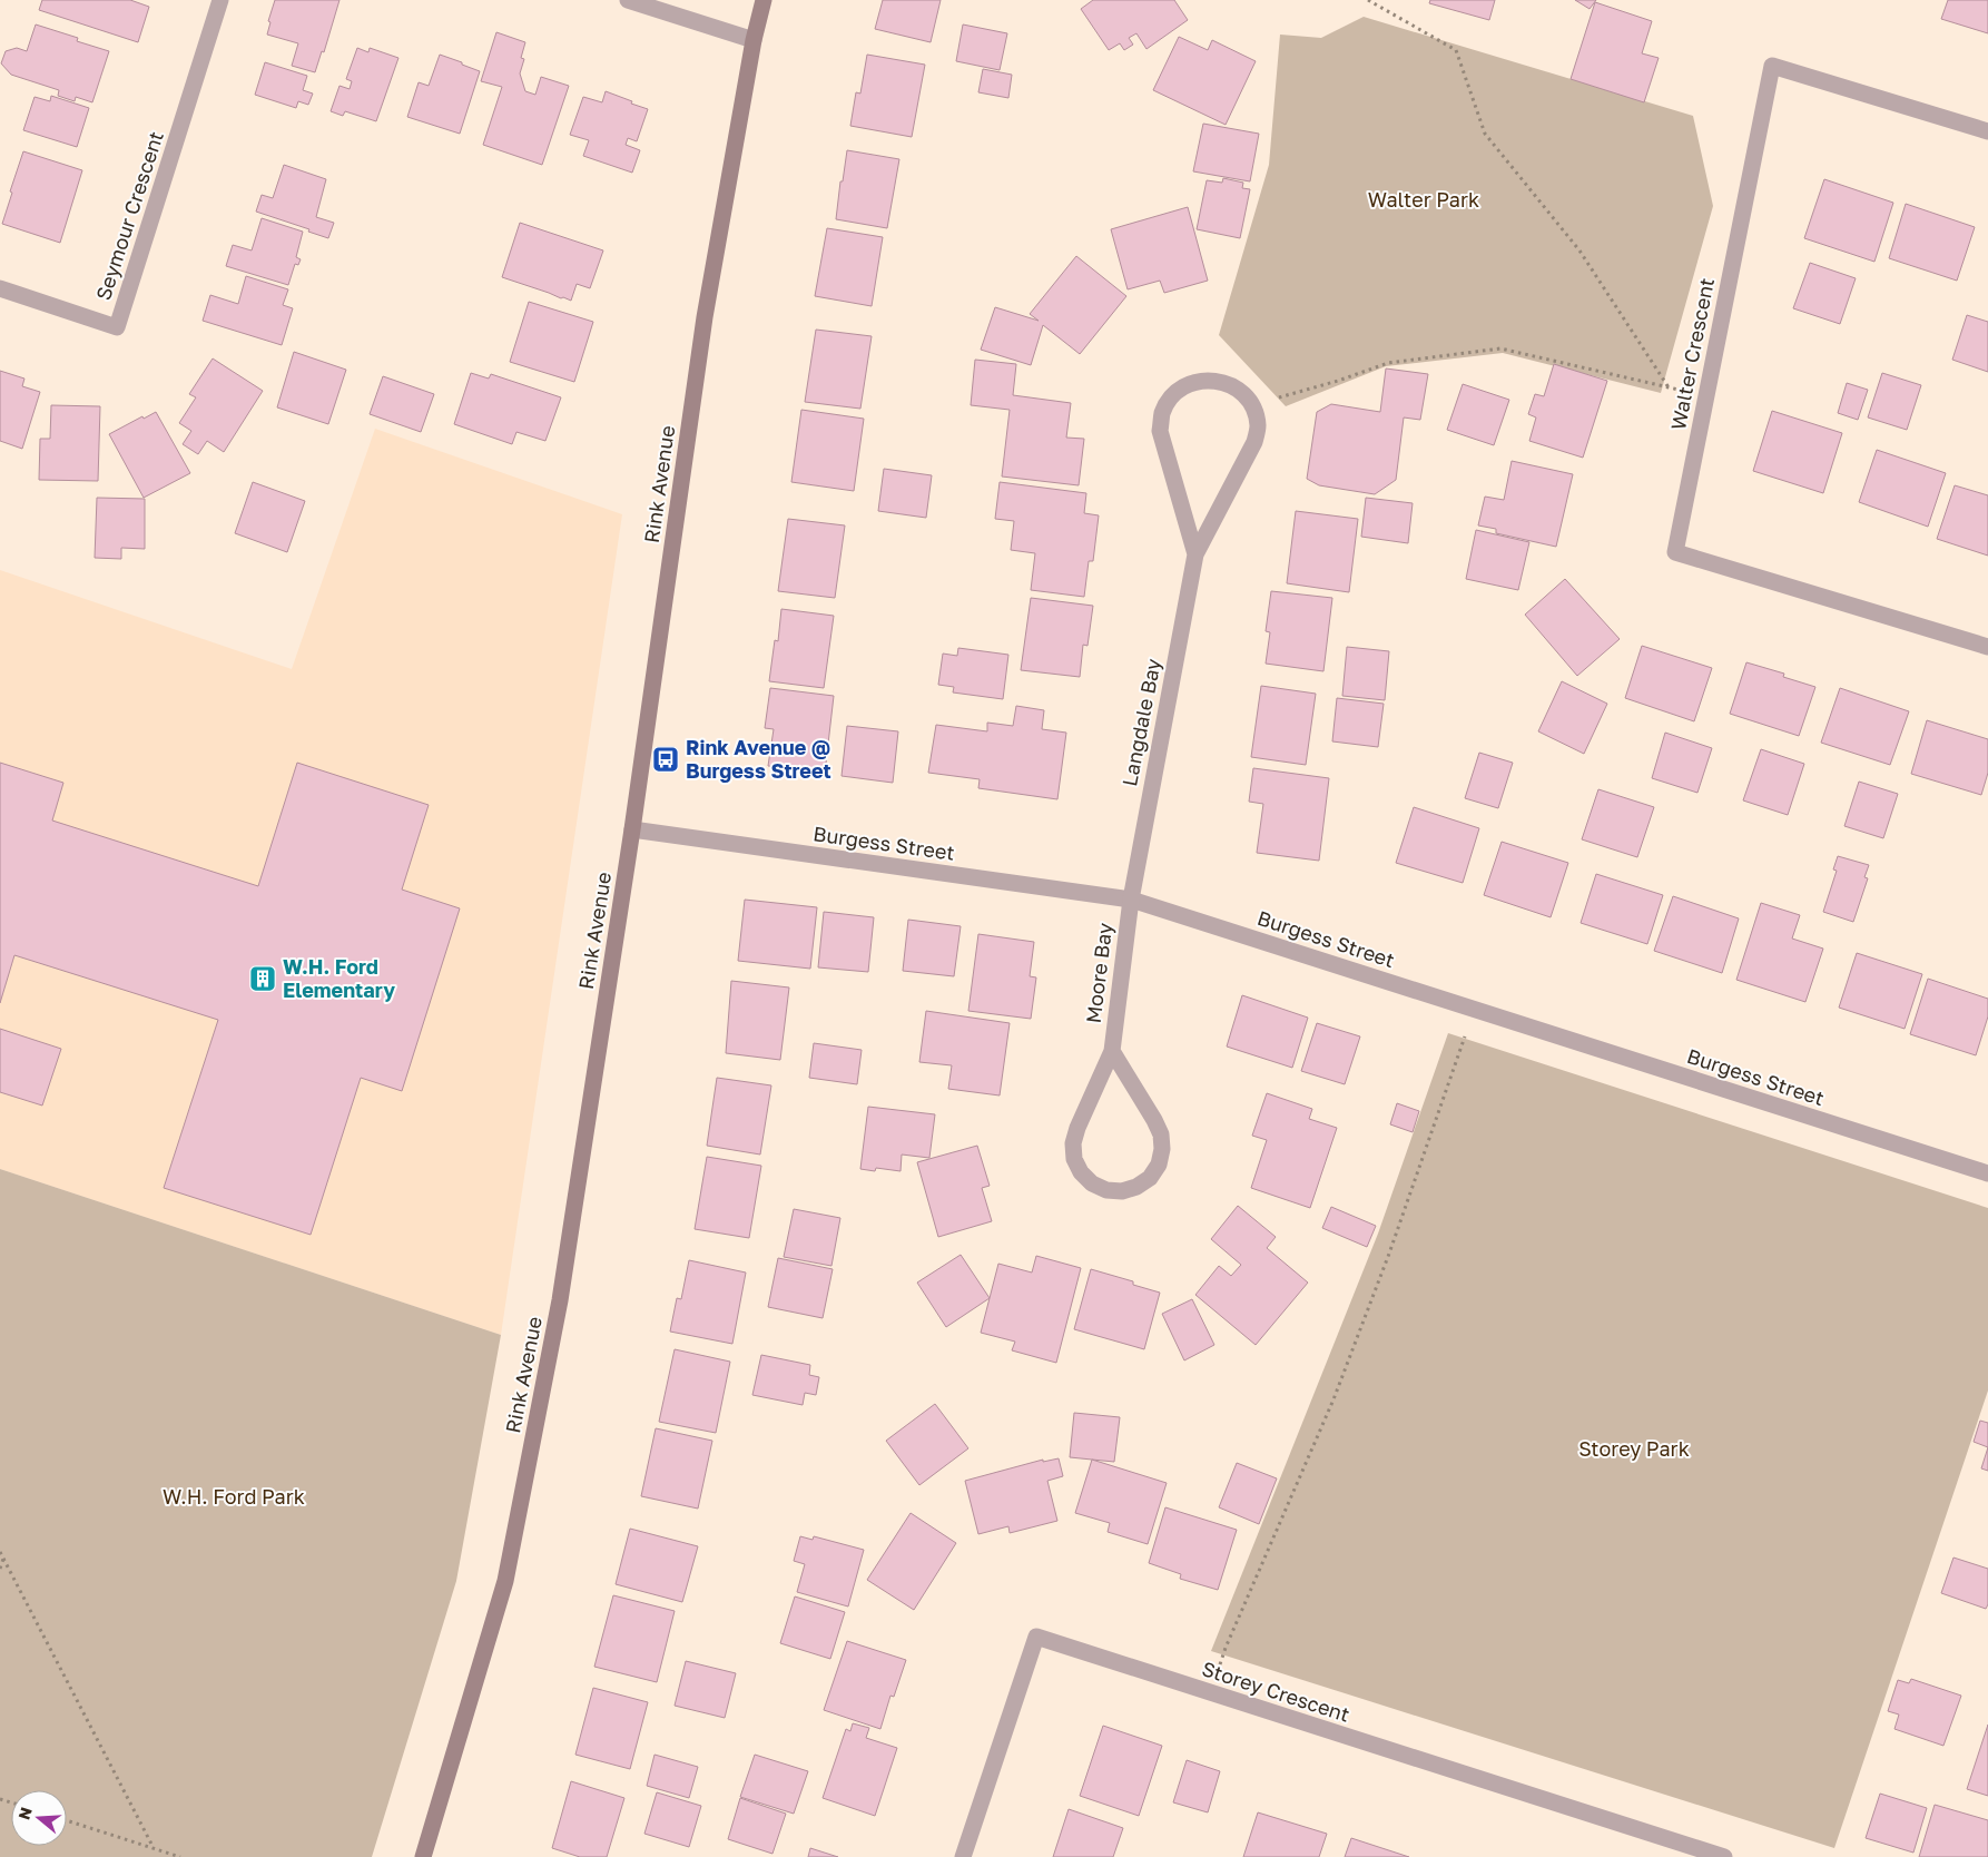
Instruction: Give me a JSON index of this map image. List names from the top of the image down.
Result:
{
  "streets": {
    "street": [
      "Seymour Crescent",
      "Walter Crescent",
      "Rink Avenue",
      "Langdale Bay",
      "Burgess Street",
      "Moore Bay",
      "Storey Crescent"
    ]
  },
  "crossings": [
    ["Rink Avenue", "Burgess Street"],
    ["Langdale Bay", "Burgess Street"],
    ["Langdale Bay", "Moore Bay"],
    ["Burgess Street", "Moore Bay"]
  ],
  "parks": ["Walter Park", "Storey Park", "W.H. Ford Park"],
  "places": {
    "bus stop": ["Rink Avenue @ Burgess Street"],
    "building": ["W.H. Ford Elementary"]
  },
  "north": "left"
}
